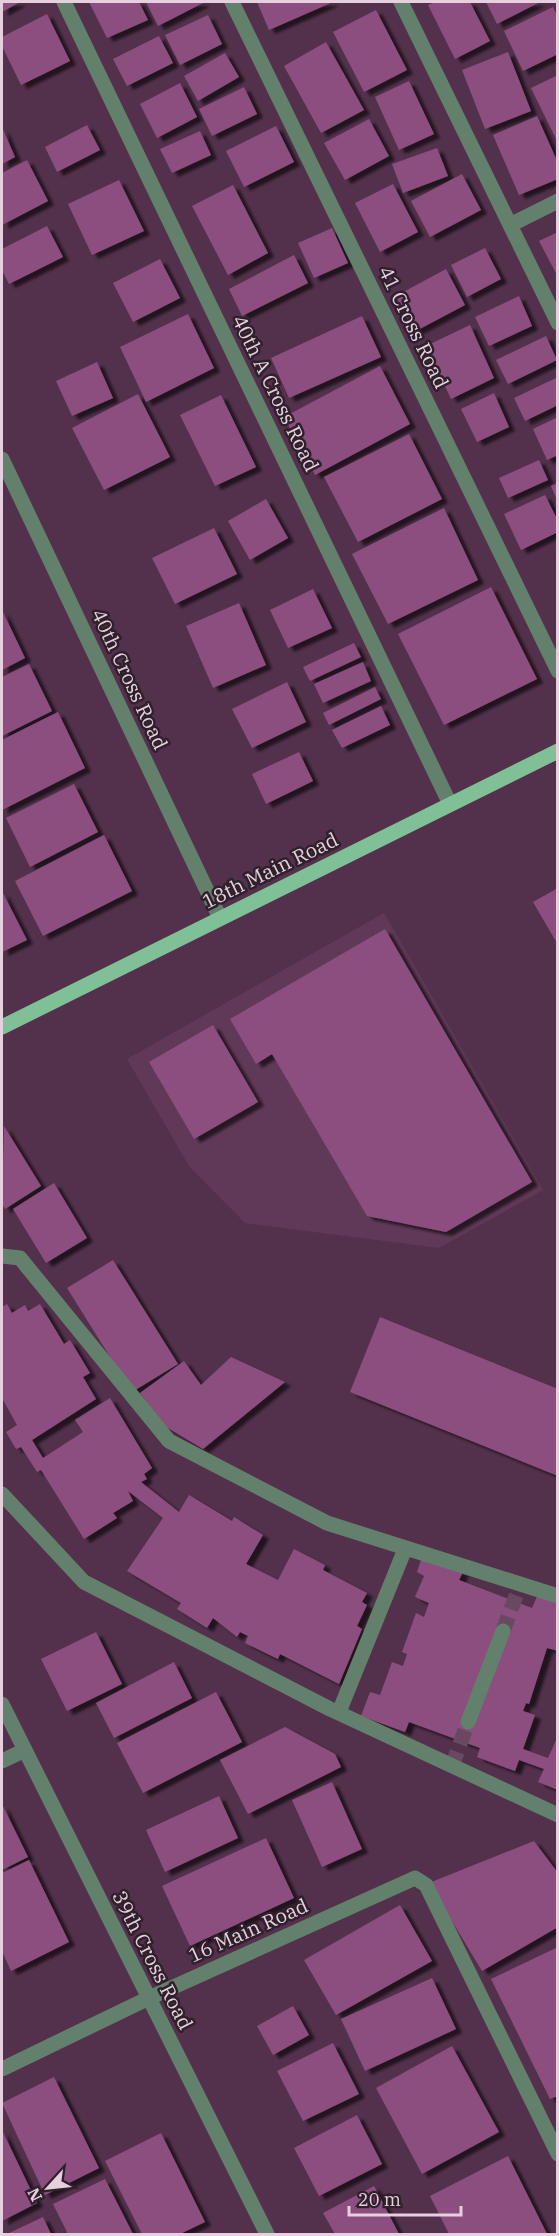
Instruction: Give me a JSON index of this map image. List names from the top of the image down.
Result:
{
  "streets": {
    "main road": ["18th Main Road"],
    "street": [
      "41 Cross Road",
      "40th A Cross Road",
      "40th Cross Road",
      "16 Main Road",
      "39th Cross Road"
    ]
  },
  "crossings": [
    ["40th A Cross Road", "18th Main Road"],
    ["40th Cross Road", "18th Main Road"],
    ["16 Main Road", "39th Cross Road"]
  ],
  "scale_bar": "20 m",
  "north": "bottom left"
}
